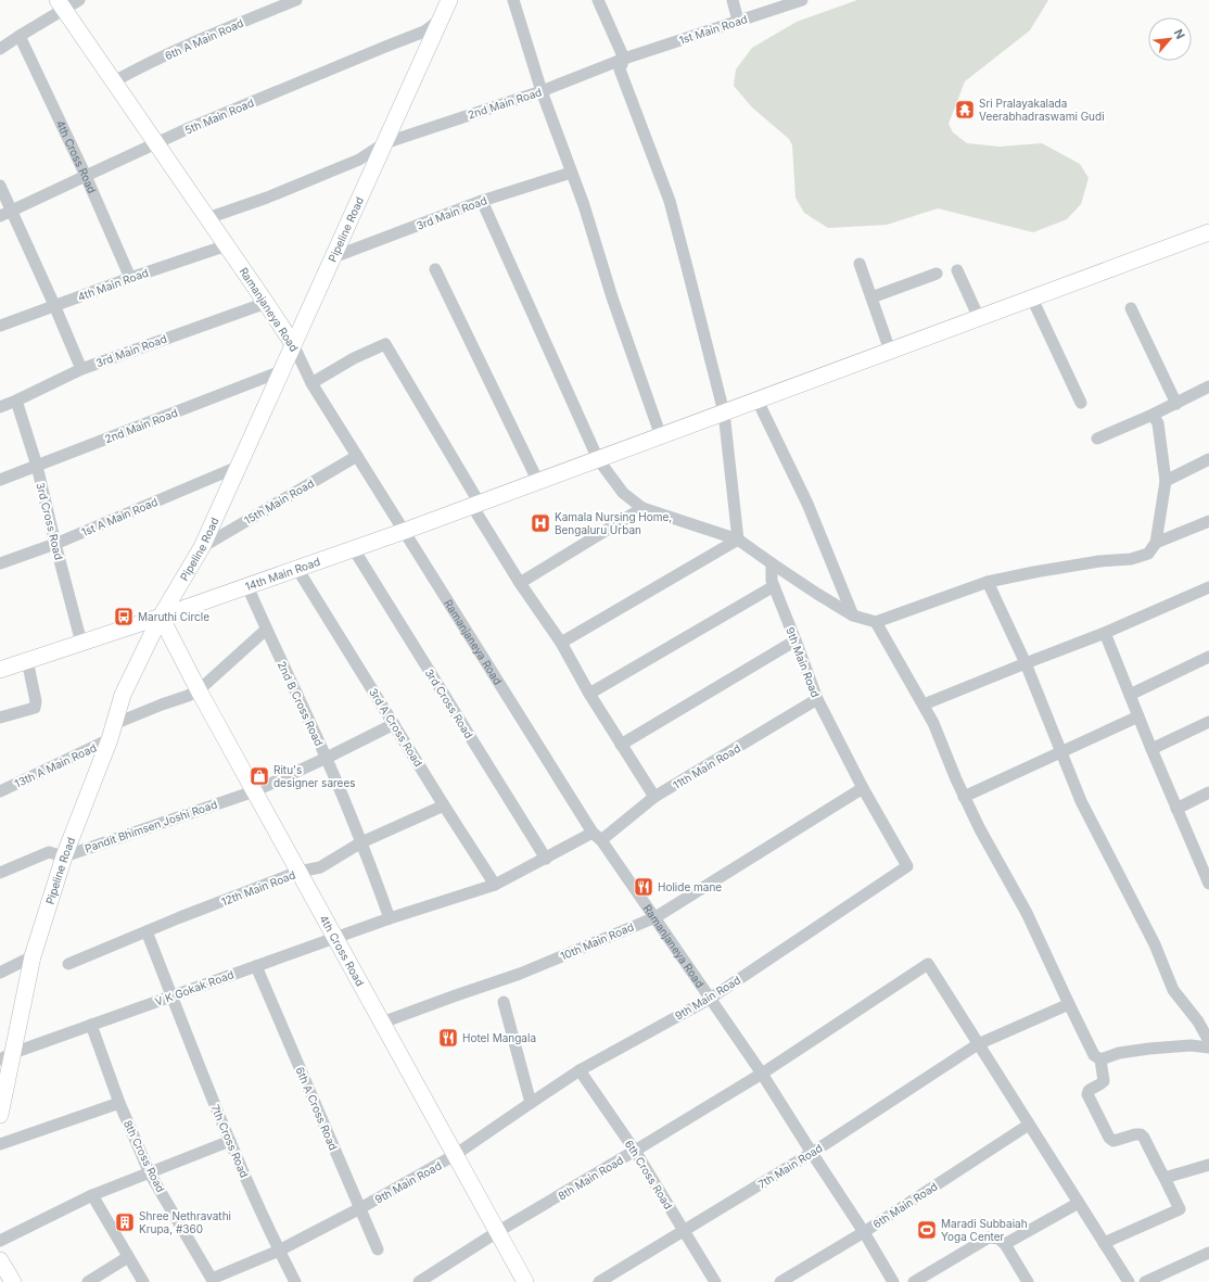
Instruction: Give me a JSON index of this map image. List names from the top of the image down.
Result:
{
  "streets": {
    "street": [
      "1st Main Road",
      "6th A Main Road",
      "2nd Main Road",
      "5th Main Road",
      "4th Cross Road",
      "3rd Main Road",
      "Pipeline Road",
      "4th Main Road",
      "Ramanjaneya Road",
      "15th Main Road",
      "1st A Main Road",
      "3rd Cross Road",
      "14th Main Road",
      "9th Main Road",
      "2nd B Cross Road",
      "3rd A Cross Road",
      "13th A Main Road",
      "11th Main Road",
      "Pandit Bhimsen Joshi Road",
      "12th Main Road",
      "10th Main Road",
      "V K Gokak Road",
      "6th A Cross Road",
      "7th Cross Road",
      "8th Cross Road",
      "7th Main Road",
      "6th Cross Road",
      "8th Main Road",
      "6th Main Road"
    ]
  },
  "crossings": [
    ["1st Main Road", "2nd Main Road"],
    ["6th A Main Road", "Ramanjaneya Road"],
    ["2nd Main Road", "Pipeline Road"],
    ["2nd Main Road", "Ramanjaneya Road"],
    ["2nd Main Road", "3rd Cross Road"],
    ["5th Main Road", "4th Cross Road"],
    ["5th Main Road", "Pipeline Road"],
    ["5th Main Road", "Ramanjaneya Road"],
    ["4th Cross Road", "Pipeline Road"],
    ["4th Cross Road", "4th Main Road"],
    ["4th Cross Road", "14th Main Road"],
    ["4th Cross Road", "9th Main Road"],
    ["4th Cross Road", "Pandit Bhimsen Joshi Road"],
    ["4th Cross Road", "12th Main Road"],
    ["4th Cross Road", "10th Main Road"],
    ["4th Cross Road", "V K Gokak Road"],
    ["4th Cross Road", "8th Main Road"],
    ["3rd Main Road", "Pipeline Road"],
    ["3rd Main Road", "Ramanjaneya Road"],
    ["3rd Main Road", "3rd Cross Road"],
    ["Pipeline Road", "Ramanjaneya Road"],
    ["Pipeline Road", "15th Main Road"],
    ["Pipeline Road", "1st A Main Road"],
    ["Pipeline Road", "14th Main Road"],
    ["Pipeline Road", "13th A Main Road"],
    ["Pipeline Road", "Pandit Bhimsen Joshi Road"],
    ["Pipeline Road", "V K Gokak Road"],
    ["4th Main Road", "Ramanjaneya Road"],
    ["Ramanjaneya Road", "15th Main Road"],
    ["Ramanjaneya Road", "14th Main Road"],
    ["Ramanjaneya Road", "9th Main Road"],
    ["Ramanjaneya Road", "11th Main Road"],
    ["Ramanjaneya Road", "10th Main Road"],
    ["Ramanjaneya Road", "7th Main Road"],
    ["Ramanjaneya Road", "8th Main Road"],
    ["Ramanjaneya Road", "6th Main Road"],
    ["1st A Main Road", "3rd Cross Road"],
    ["3rd Cross Road", "14th Main Road"],
    ["3rd Cross Road", "11th Main Road"],
    ["14th Main Road", "2nd B Cross Road"],
    ["14th Main Road", "3rd A Cross Road"],
    ["9th Main Road", "11th Main Road"],
    ["9th Main Road", "10th Main Road"],
    ["9th Main Road", "6th A Cross Road"],
    ["9th Main Road", "7th Cross Road"],
    ["9th Main Road", "8th Cross Road"],
    ["9th Main Road", "6th Cross Road"],
    ["2nd B Cross Road", "11th Main Road"],
    ["2nd B Cross Road", "Pandit Bhimsen Joshi Road"],
    ["2nd B Cross Road", "12th Main Road"],
    ["2nd B Cross Road", "V K Gokak Road"],
    ["3rd A Cross Road", "11th Main Road"],
    ["3rd A Cross Road", "Pandit Bhimsen Joshi Road"],
    ["3rd A Cross Road", "12th Main Road"],
    ["11th Main Road", "V K Gokak Road"],
    ["12th Main Road", "7th Cross Road"],
    ["V K Gokak Road", "6th A Cross Road"],
    ["V K Gokak Road", "7th Cross Road"],
    ["V K Gokak Road", "8th Cross Road"],
    ["7th Main Road", "6th Cross Road"],
    ["7th Main Road", "8th Main Road"],
    ["6th Cross Road", "8th Main Road"]
  ],
  "places": {
    "temple": ["Sri Pralayakalada Veerabhadraswami Gudi"],
    "hospital": ["Kamala Nursing Home, Bengaluru Urban"],
    "bus stop": ["Maruthi Circle"],
    "shop": ["Ritu's designer sarees"],
    "restaurant": ["Holide mane", "Hotel Mangala"],
    "building": ["Shree Nethravathi Krupa, #360"],
    "sports": ["Maradi Subbaiah Yoga Center"]
  },
  "north": "top right"
}
